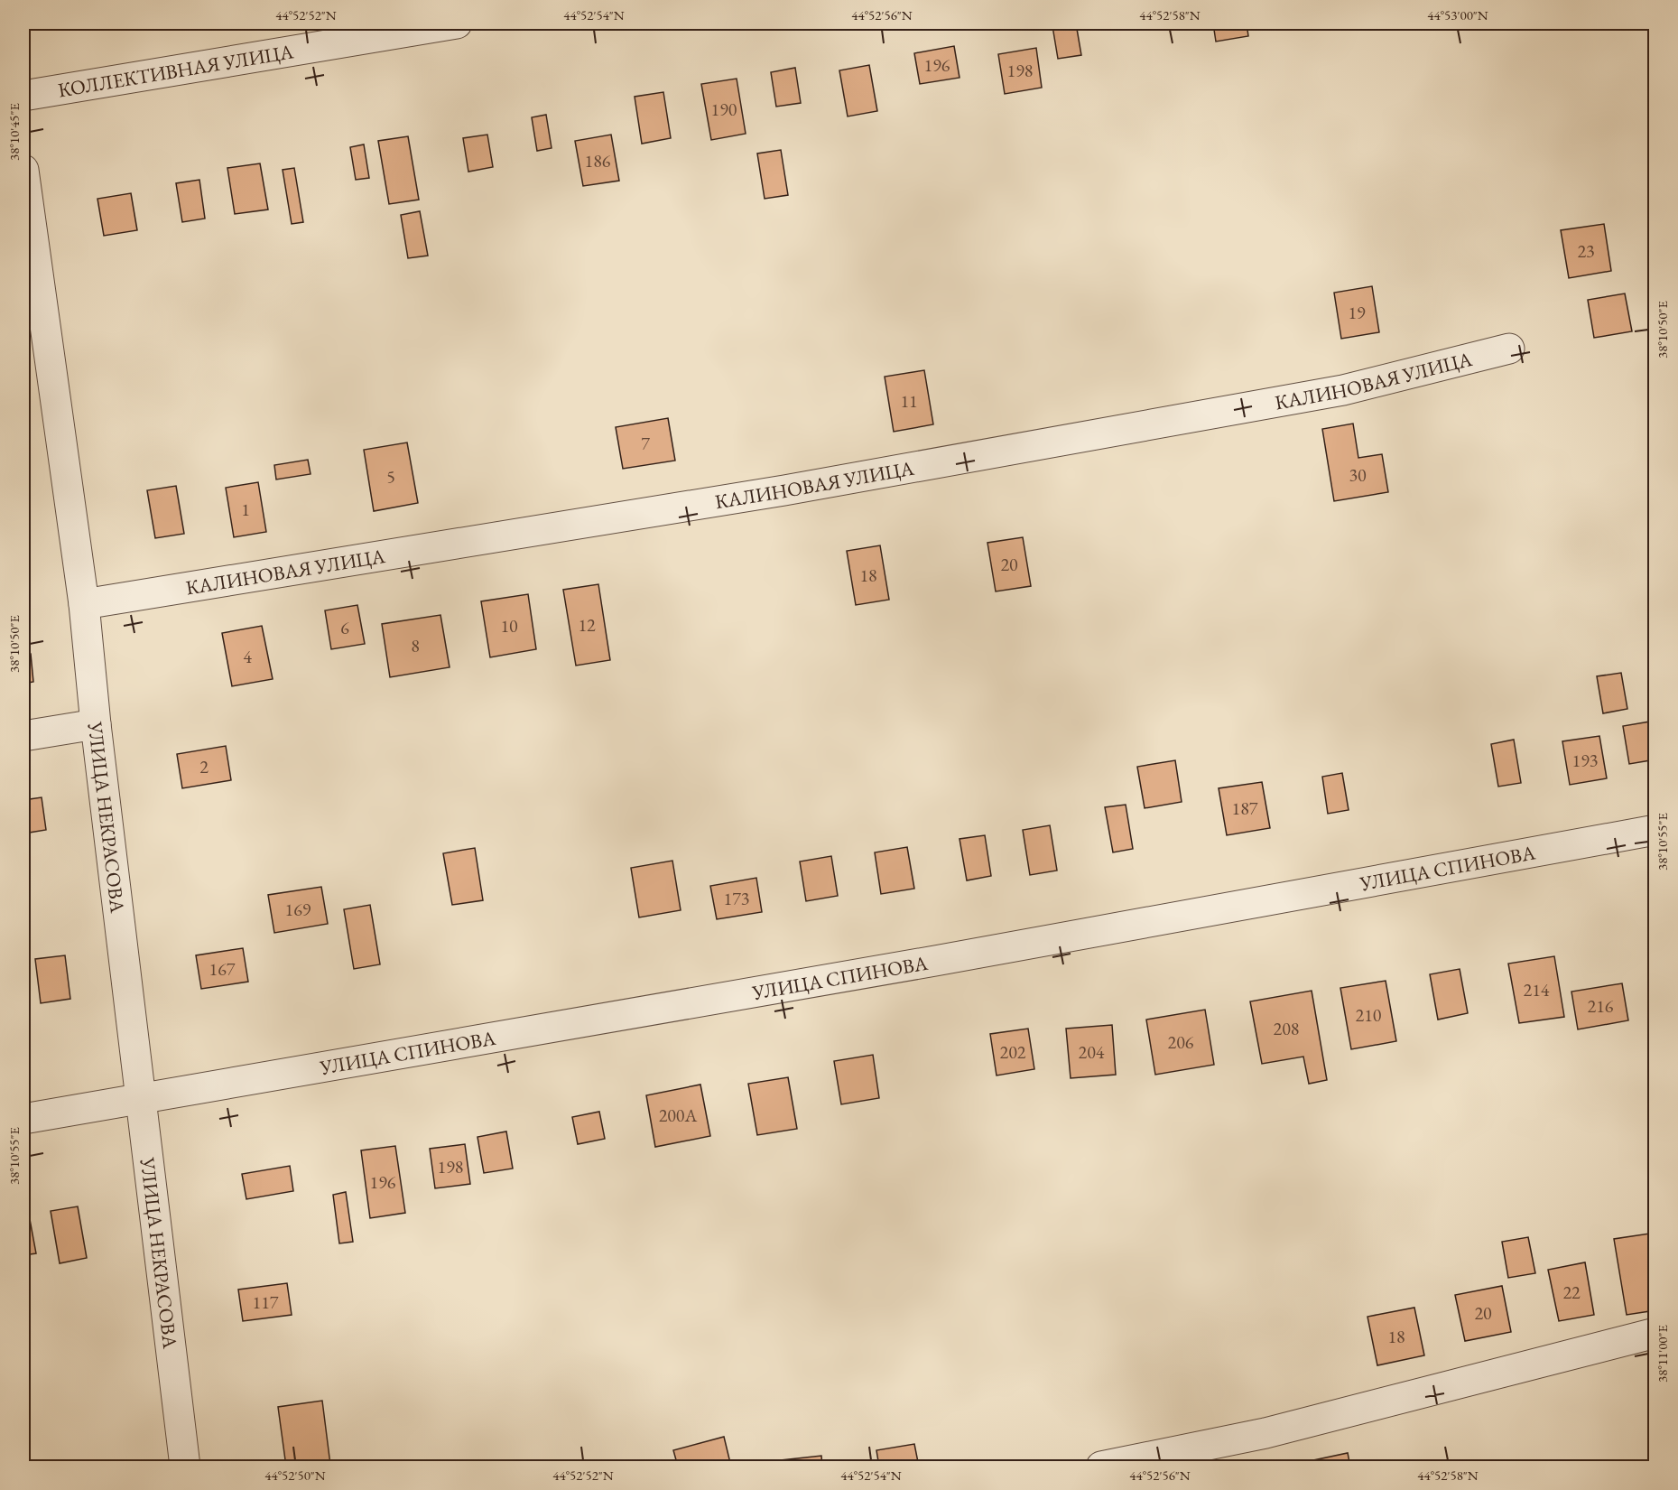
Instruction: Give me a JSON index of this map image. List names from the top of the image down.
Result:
{
  "streets": {
    "street": [
      "КОЛЛЕКТИВНАЯ УЛИЦА",
      "КАЛИНОВАЯ УЛИЦА",
      "УЛИЦА НЕКРАСОВА",
      "УЛИЦА СПИНОВА"
    ]
  },
  "crossings": [
    ["КАЛИНОВАЯ УЛИЦА", "УЛИЦА НЕКРАСОВА"],
    ["УЛИЦА НЕКРАСОВА", "УЛИЦА СПИНОВА"]
  ],
  "house_numbers": [
    "196",
    "198",
    "190",
    "186",
    "23",
    "19",
    "11",
    "7",
    "30",
    "5",
    "1",
    "20",
    "18",
    "12",
    "10",
    "6",
    "8",
    "4",
    "193",
    "2",
    "187",
    "173",
    "169",
    "167",
    "214",
    "216",
    "210",
    "208",
    "206",
    "202",
    "204",
    "200А",
    "198",
    "196",
    "22",
    "117",
    "20",
    "18"
  ],
  "coordinates": [
    "44°52'52\"N",
    "44°52'54\"N",
    "44°52'56\"N",
    "44°52'58\"N",
    "44°53'00\"N",
    "38°10'45\"E",
    "38°10'50\"E",
    "38°10'55\"E",
    "38°11'00\"E",
    "44°52'50\"N"
  ]
}
